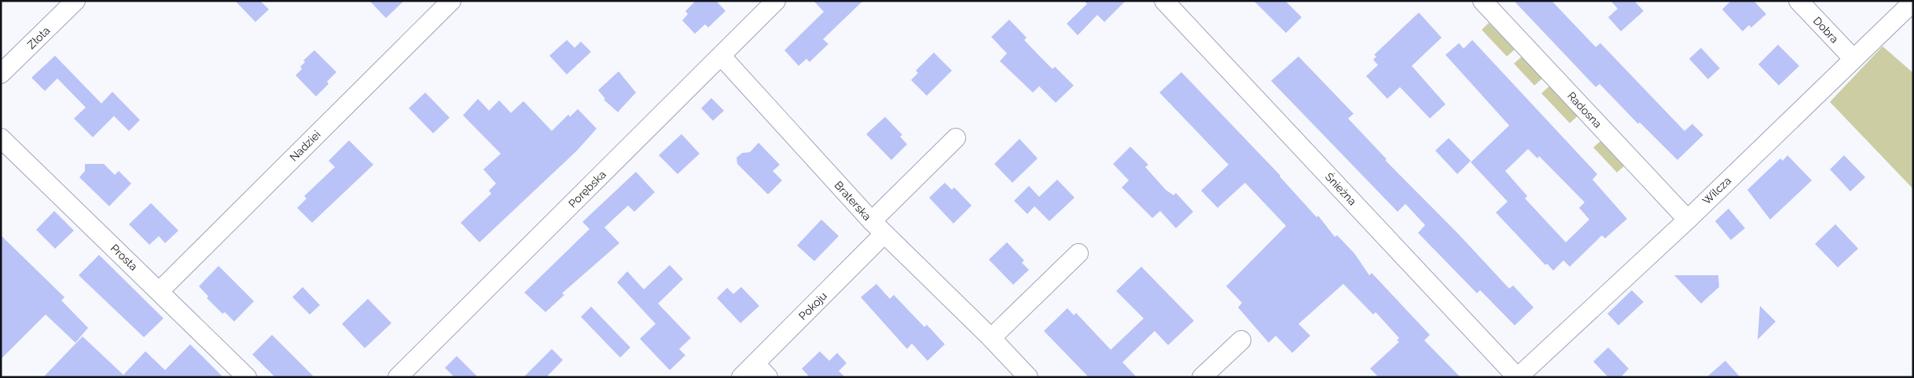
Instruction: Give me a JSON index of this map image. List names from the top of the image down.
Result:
{
  "streets": {
    "street": [
      "Dobra",
      "Złota",
      "Radosna",
      "Nadziei",
      "Porębska",
      "Śnieżna",
      "Wilcza",
      "Braterska",
      "Prosta",
      "Pokoju"
    ]
  },
  "crossings": [
    ["Dobra", "Wilcza"],
    ["Radosna", "Wilcza"],
    ["Nadziei", "Prosta"],
    ["Porębska", "Braterska"],
    ["Śnieżna", "Wilcza"],
    ["Braterska", "Pokoju"]
  ]
}
